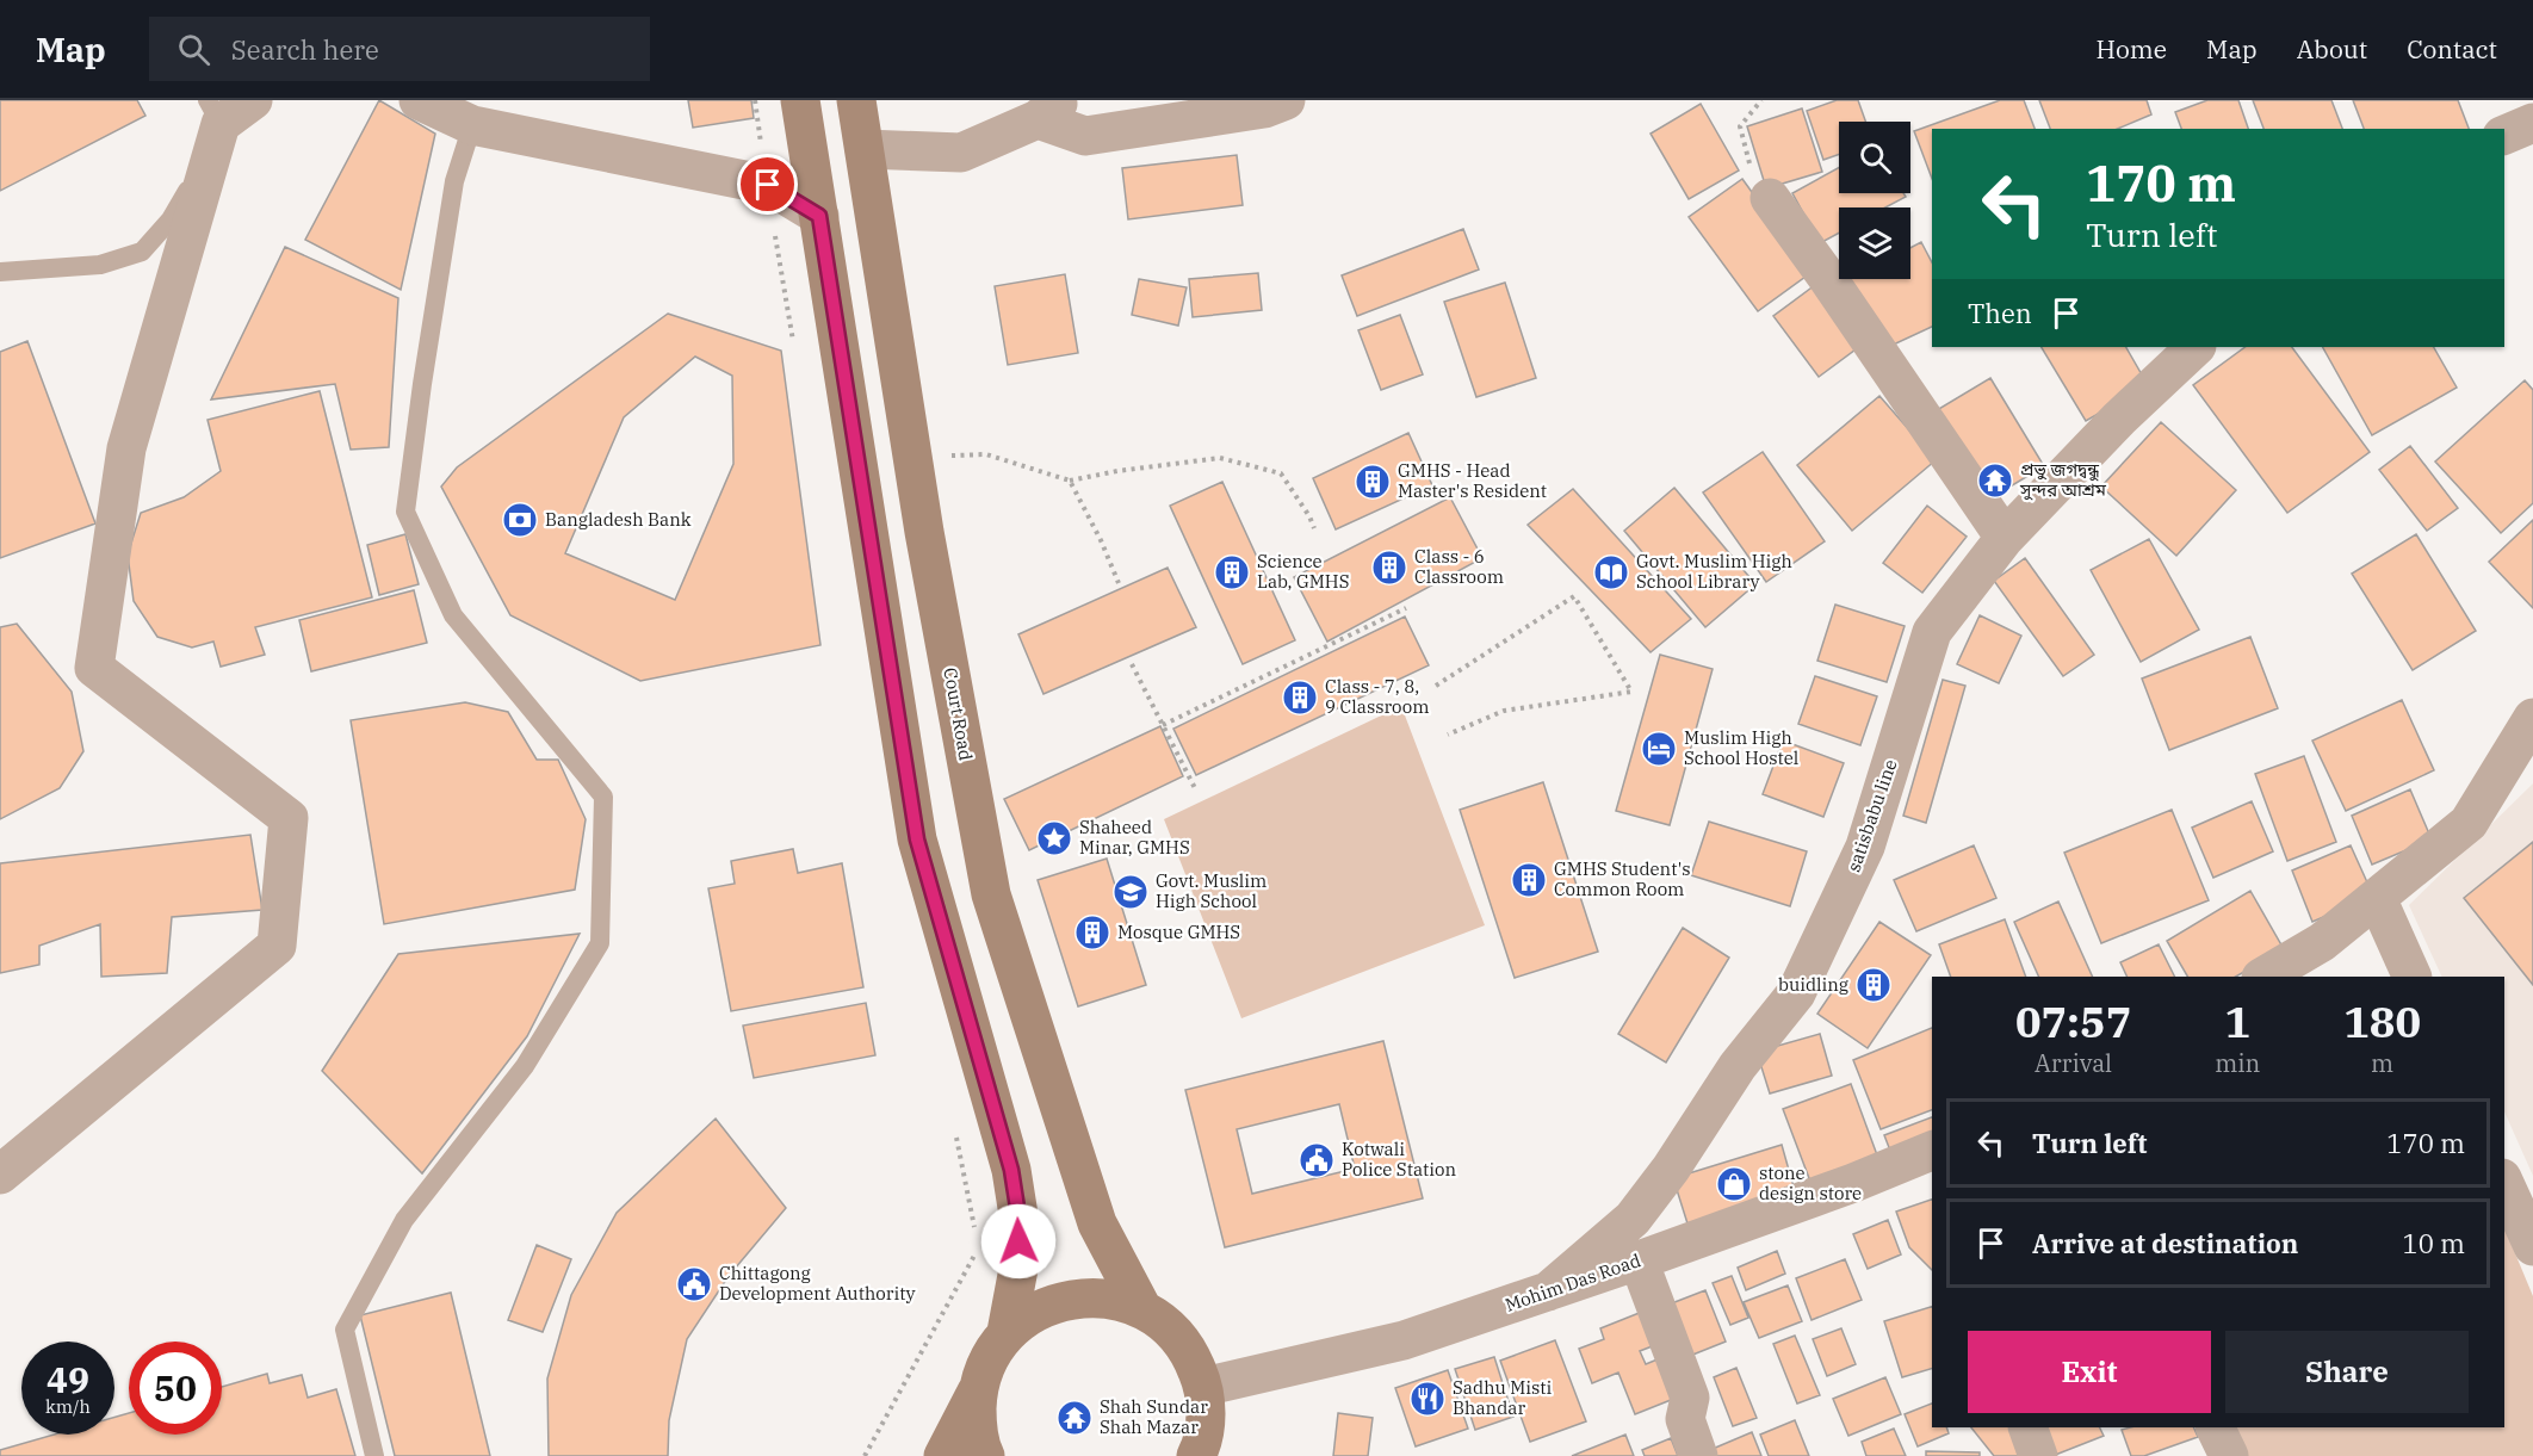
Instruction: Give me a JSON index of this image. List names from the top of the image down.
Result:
{
  "streets": {
    "main road": ["Court Road"],
    "street": ["satisbabu line", "Mohim Das Road"]
  },
  "crossings": [
    ["satisbabu line", "Mohim Das Road"]
  ],
  "places": {
    "temple": ["প্রভু জগদ্বন্ধু সুন্দর আশ্রম", "Shah Sundar Shah Mazar"],
    "building": [
      "GMHS - Head Master's Resident",
      "Class - 6 Classroom",
      "Science Lab, GMHS",
      "Class - 7, 8, 9 Classroom",
      "GMHS Student's Common Room",
      "Mosque GMHS",
      "buidling"
    ],
    "bank": ["Bangladesh Bank"],
    "library": ["Govt. Muslim High School Library"],
    "hotel": ["Muslim High School Hostel"],
    "place": ["Shaheed Minar, GMHS"],
    "school or university": ["Govt. Muslim High School"],
    "public building": ["Kotwali Police Station", "Chittagong Development Authority"],
    "shop": ["stone design store"],
    "restaurant": ["Sadhu Misti Bhandar"]
  },
  "page": {
    "header": "Map",
    "search": "Search here",
    "nav": [
      "Home",
      "Map",
      "About",
      "Contact"
    ],
    "turn": ["170 m", "Turn left"],
    "then": "Then",
    "eta": [
      "07:57",
      "Arrival",
      "1",
      "min",
      "180",
      "m"
    ],
    "list": [
      {
        "name": "Turn left",
        "value": "170 m"
      },
      {
        "name": "Arrive at destination",
        "value": "10 m"
      }
    ],
    "buttons": ["Exit", "Share"],
    "speed": "49 km/h",
    "limit": "50"
  }
}
